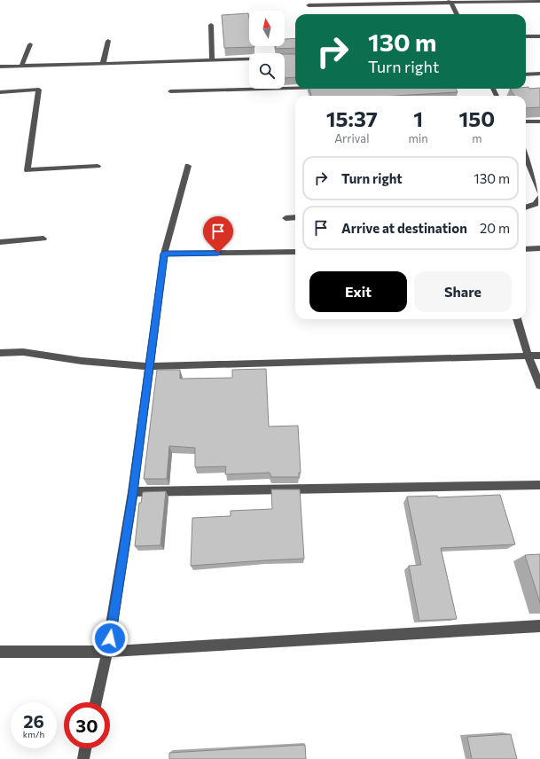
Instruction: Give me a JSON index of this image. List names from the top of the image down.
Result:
{
  "north": "top",
  "page": {
    "turn": ["130 m", "Turn right"],
    "eta": [
      "15:37",
      "Arrival",
      "1",
      "min",
      "150",
      "m"
    ],
    "list": [
      {
        "name": "Turn right",
        "value": "130 m"
      },
      {
        "name": "Arrive at destination",
        "value": "20 m"
      }
    ],
    "buttons": ["Exit", "Share"],
    "speed": "26 km/h",
    "limit": "30"
  }
}
